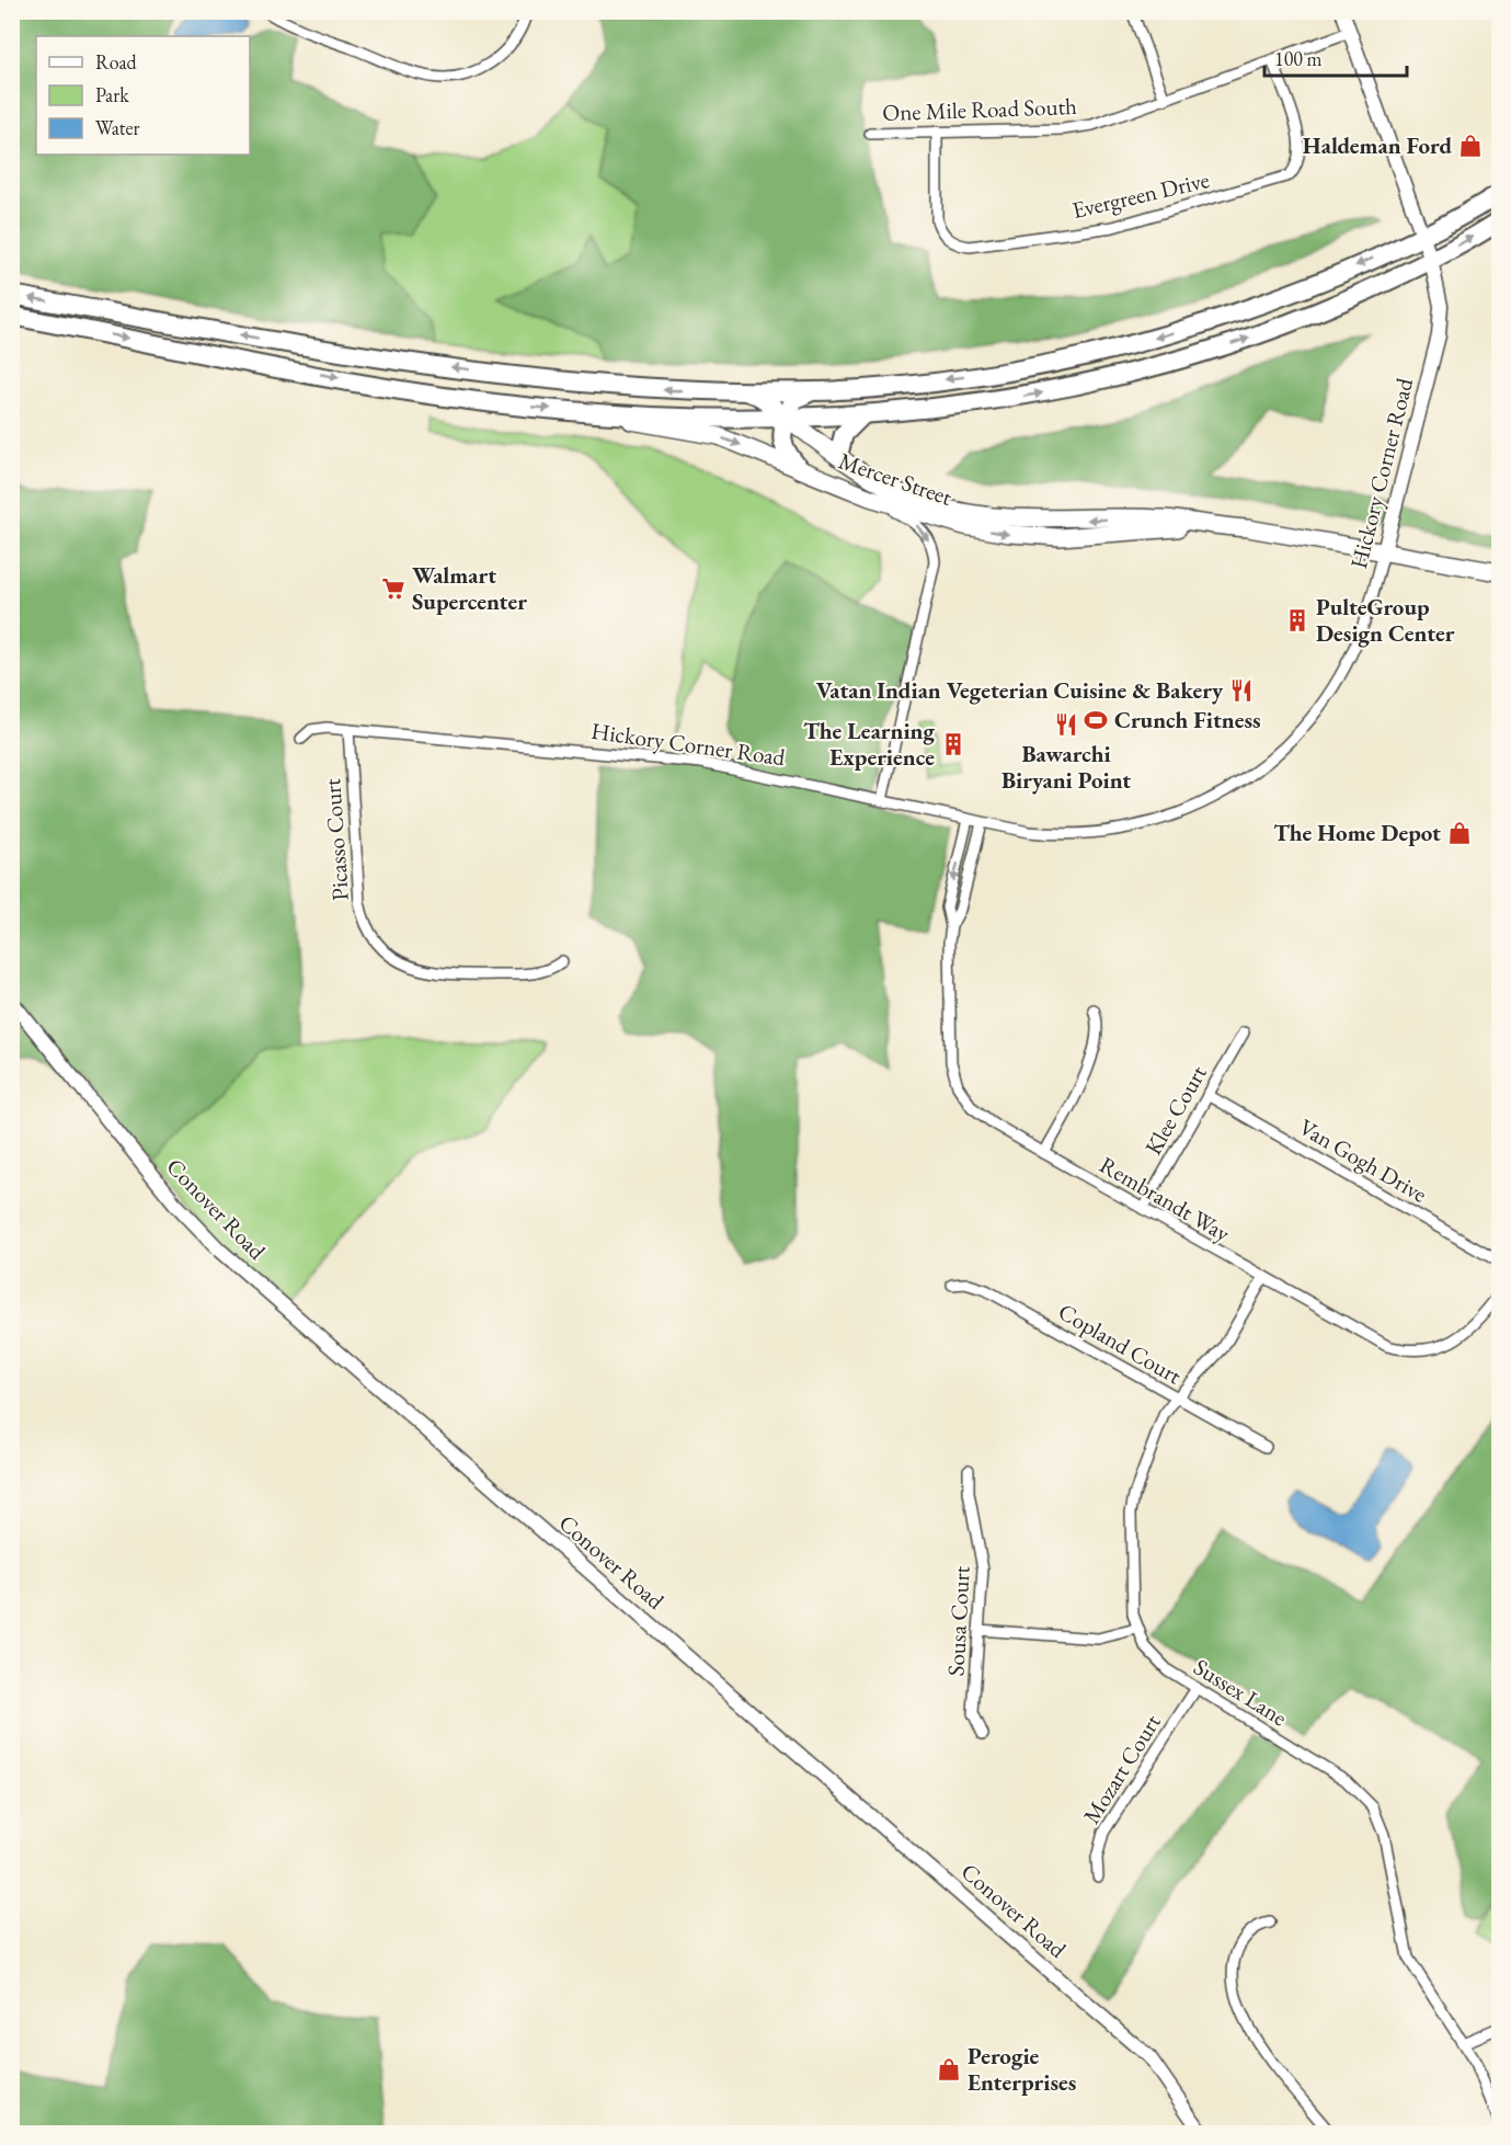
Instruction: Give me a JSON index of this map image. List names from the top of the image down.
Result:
{
  "streets": {
    "main road": ["Mercer Street"],
    "street": [
      "One Mile Road South",
      "Evergreen Drive",
      "Hickory Corner Road",
      "Picasso Court",
      "Klee Court",
      "Van Gogh Drive",
      "Rembrandt Way",
      "Conover Road",
      "Copland Court",
      "Sousa Court",
      "Sussex Lane",
      "Mozart Court"
    ]
  },
  "crossings": [
    ["One Mile Road South", "Evergreen Drive"],
    ["One Mile Road South", "Hickory Corner Road"],
    ["Hickory Corner Road", "Mercer Street"],
    ["Hickory Corner Road", "Picasso Court"],
    ["Hickory Corner Road", "Rembrandt Way"],
    ["Klee Court", "Van Gogh Drive"],
    ["Klee Court", "Rembrandt Way"],
    ["Rembrandt Way", "Sussex Lane"],
    ["Copland Court", "Sussex Lane"],
    ["Sussex Lane", "Mozart Court"]
  ],
  "places": {
    "shop": ["Haldeman Ford", "The Home Depot", "Perogie Enterprises"],
    "supermarket": ["Walmart Supercenter"],
    "building": ["PulteGroup Design Center", "The Learning Experience"],
    "restaurant": ["Vatan Indian Vegeterian Cuisine & Bakery", "Bawarchi Biryani Point"],
    "sports": ["Crunch Fitness"]
  },
  "legend": ["Road", "Park", "Water"],
  "scale_bar": "100 m"
}
